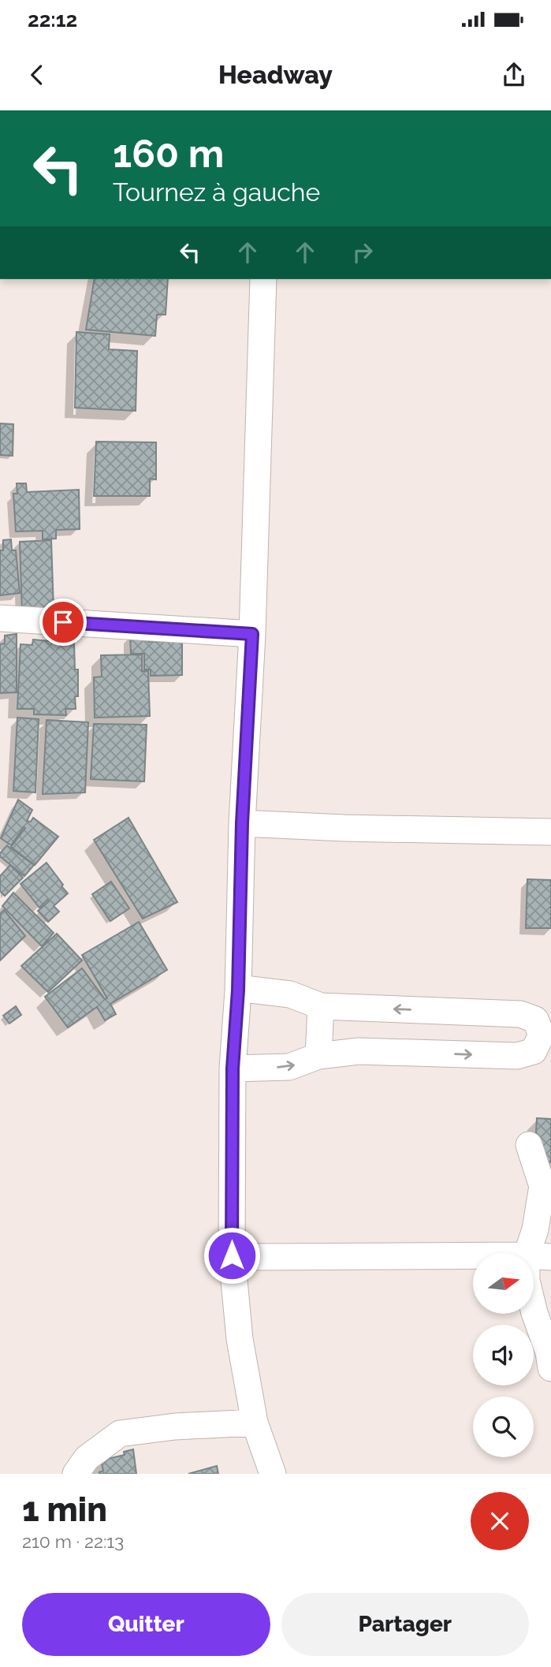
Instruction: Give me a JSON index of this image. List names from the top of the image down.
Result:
{
  "north": "right",
  "page": {
    "status": "22:12",
    "header": "Headway",
    "turn": ["160 m", "Tournez à gauche"],
    "heading": ["1 min", "210 m · 22:13"],
    "buttons": ["Quitter", "Partager"]
  }
}
